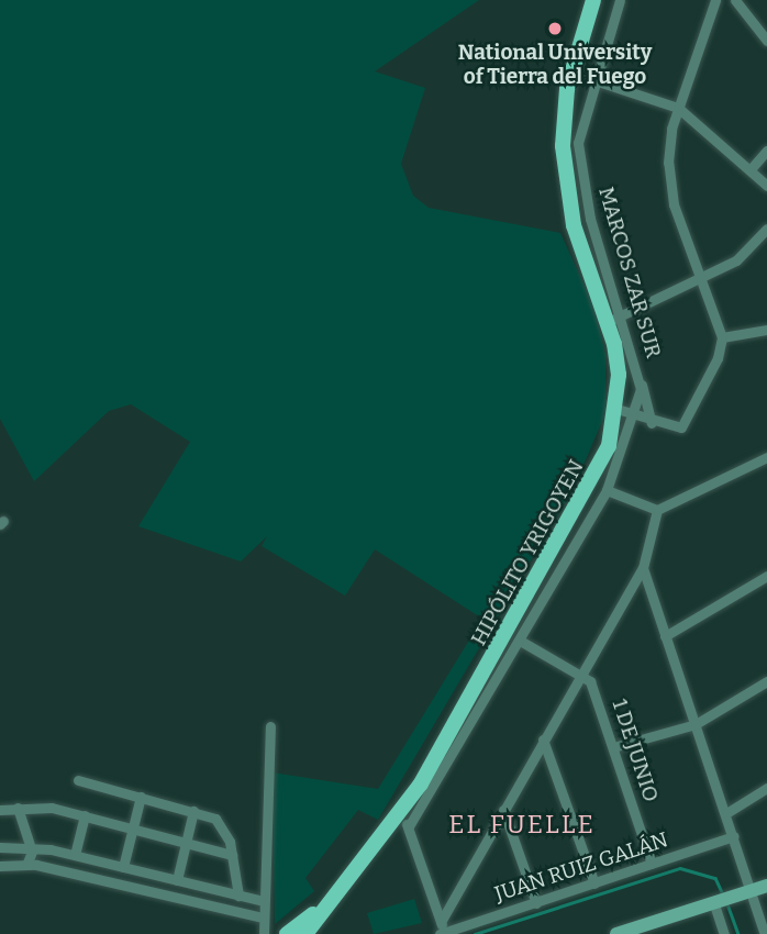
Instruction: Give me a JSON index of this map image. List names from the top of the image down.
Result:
{
  "streets": {
    "main road": ["HIPÓLITO YRIGOYEN"],
    "street": ["MARCOS ZAR SUR", "1 DE JUNIO", "JUAN RUIZ GALÁN"]
  },
  "crossings": [
    ["MARCOS ZAR SUR", "HIPÓLITO YRIGOYEN"],
    ["1 DE JUNIO", "JUAN RUIZ GALÁN"]
  ],
  "districts": ["EL FUELLE"],
  "places": ["National University of Tierra del Fuego"]
}
